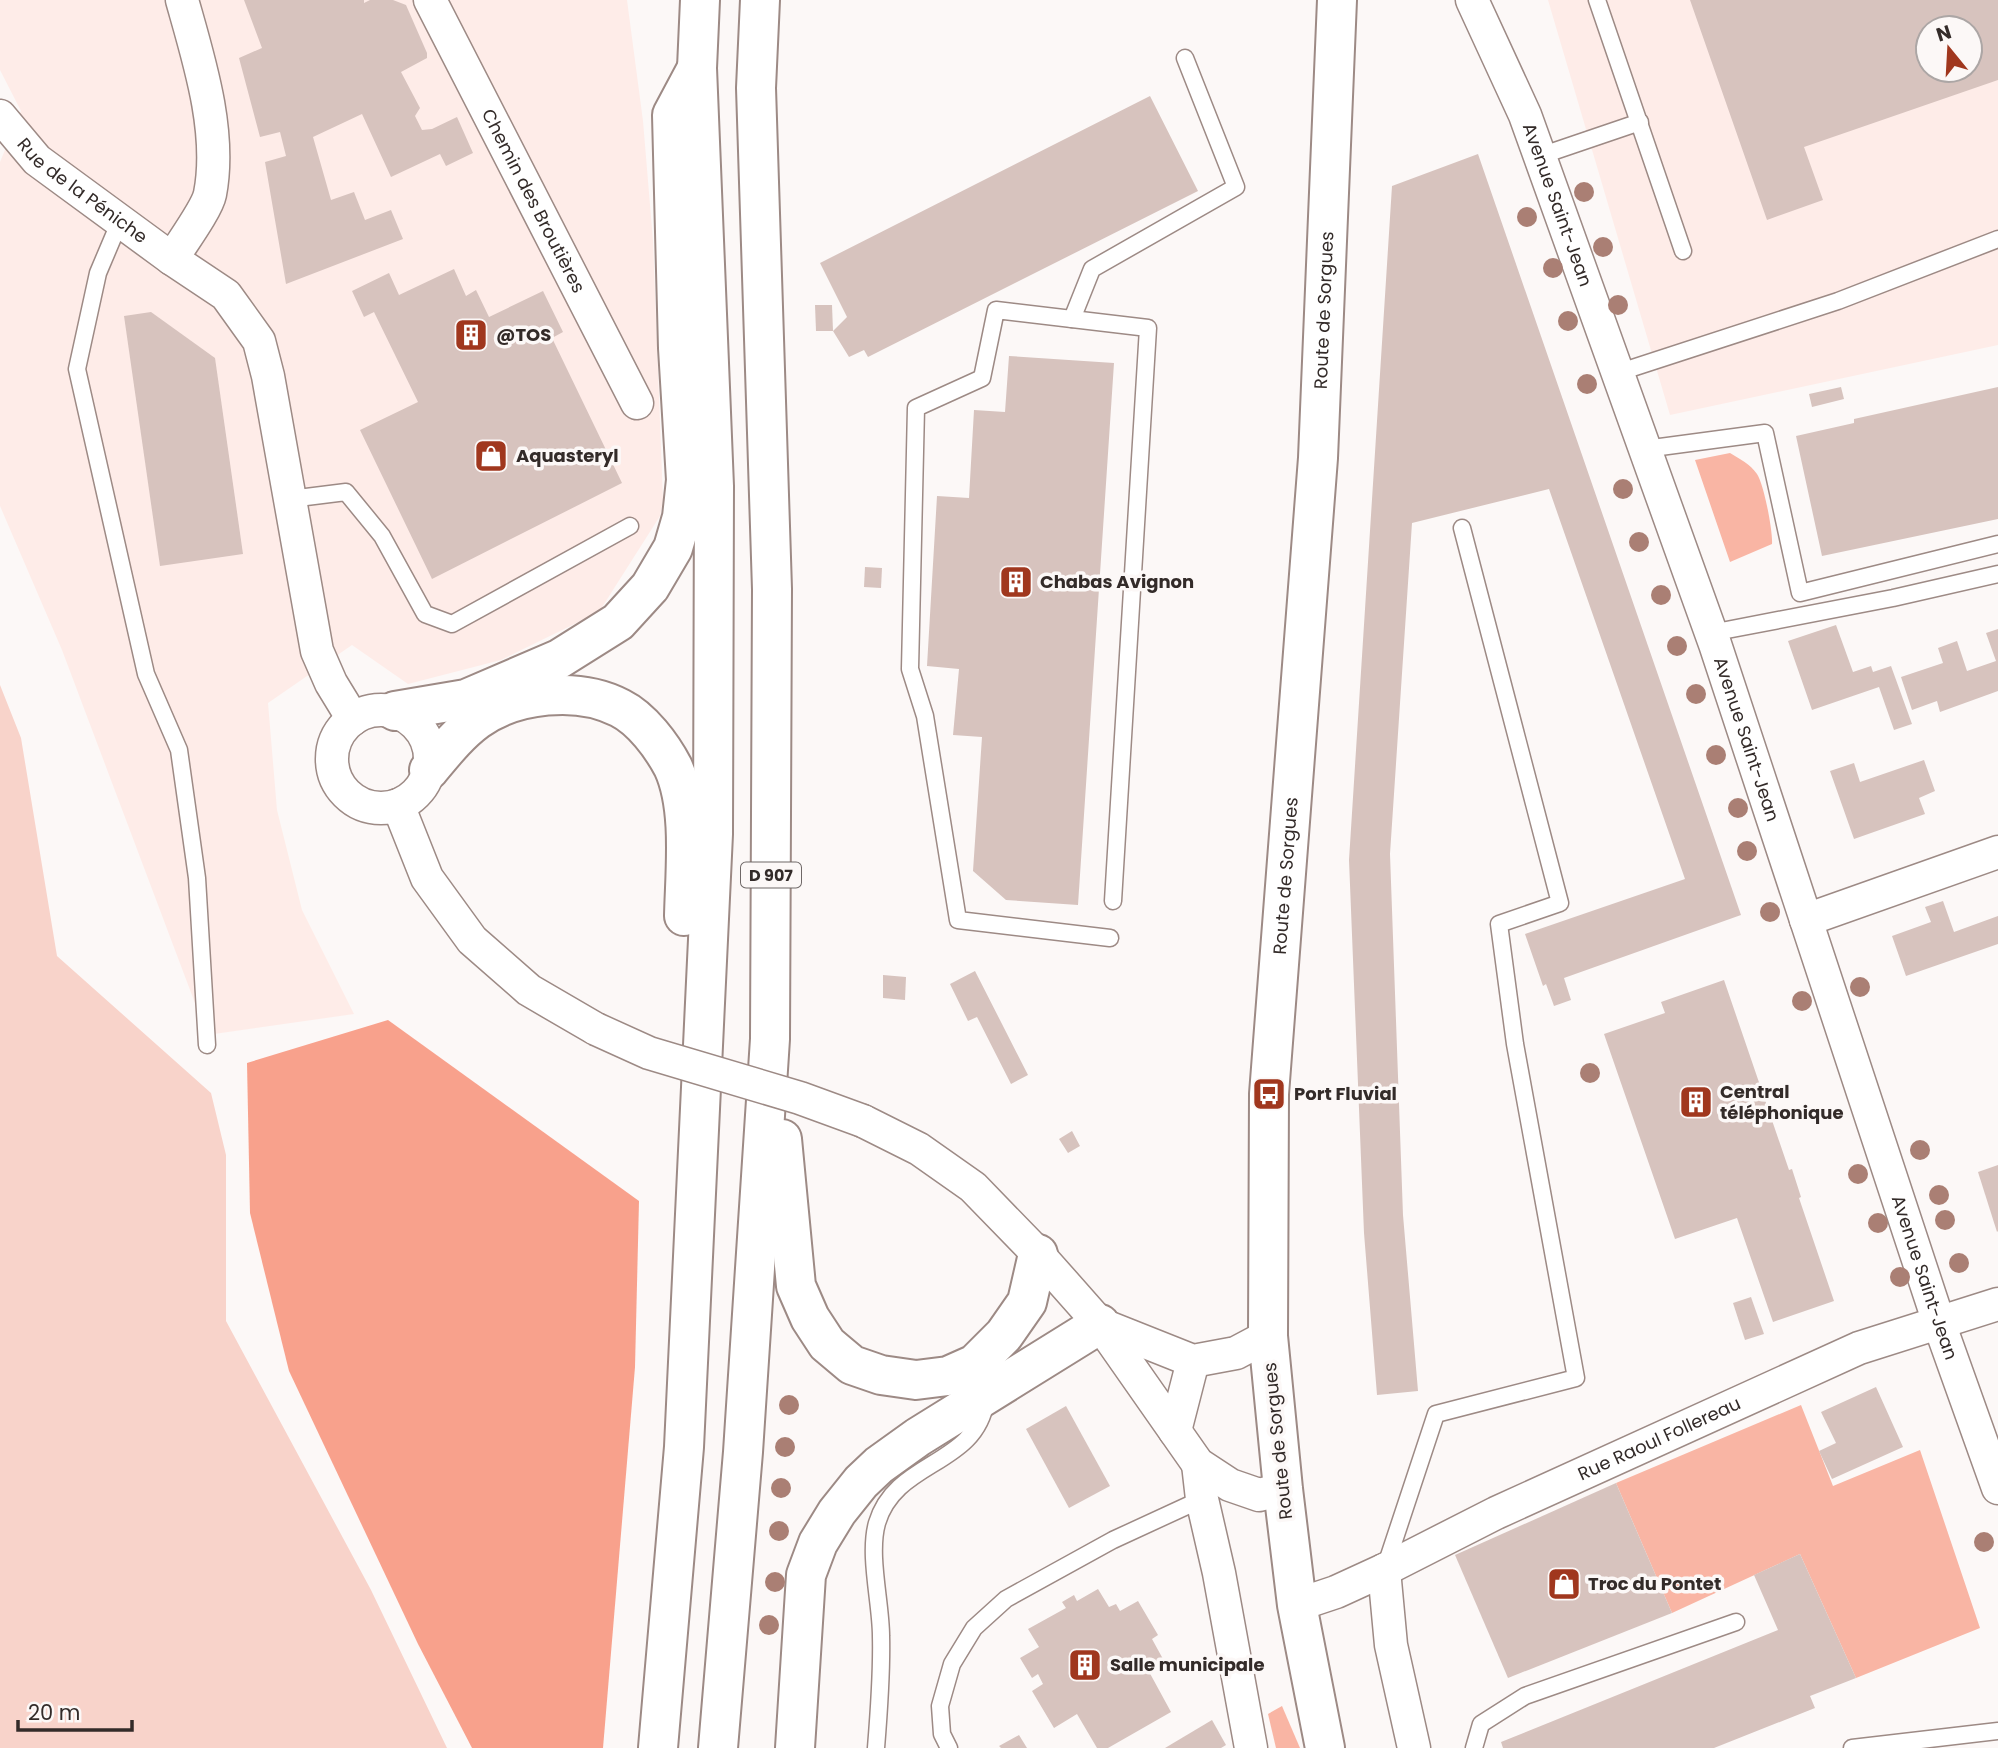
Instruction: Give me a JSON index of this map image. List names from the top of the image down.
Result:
{
  "streets": {
    "main road": ["Route de Sorgues", "D 907"],
    "street": [
      "Rue de la Péniche",
      "Chemin des Broutières",
      "Avenue Saint-Jean",
      "Rue Raoul Follereau"
    ]
  },
  "crossings": [
    ["Avenue Saint-Jean", "Rue Raoul Follereau"],
    ["Route de Sorgues", "Rue Raoul Follereau"]
  ],
  "places": {
    "building": [
      "@TOS",
      "Chabas Avignon",
      "Central téléphonique",
      "Salle municipale"
    ],
    "shop": ["Aquasteryl", "Troc du Pontet"],
    "bus stop": ["Port Fluvial"]
  },
  "scale_bar": "20 m",
  "north": "top"
}
